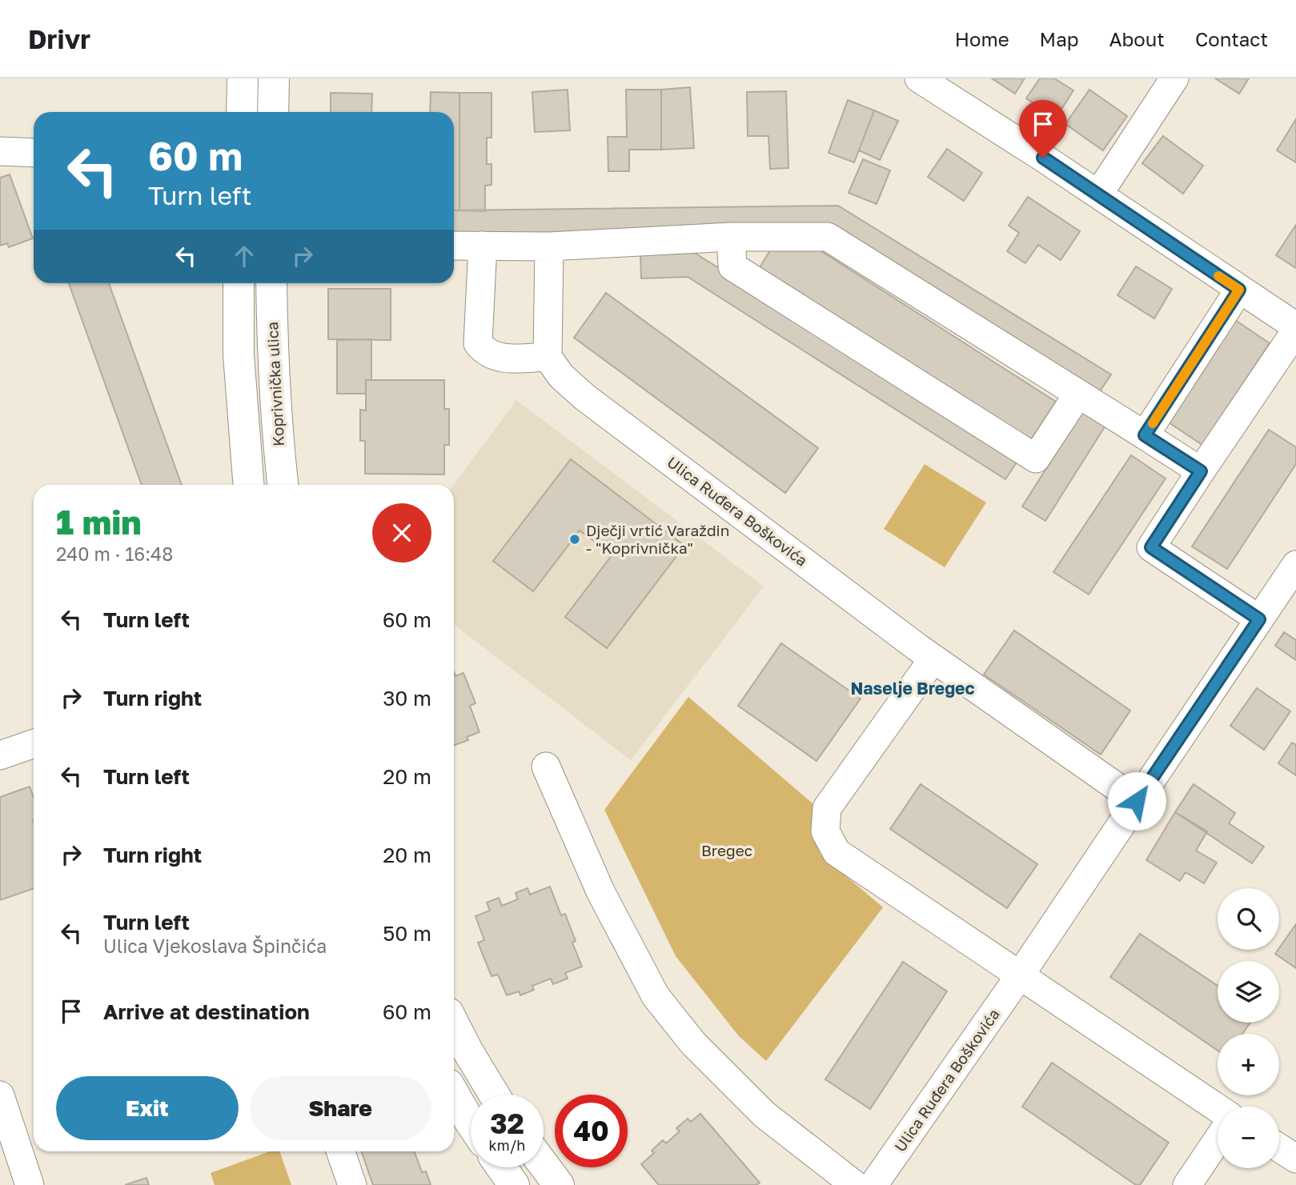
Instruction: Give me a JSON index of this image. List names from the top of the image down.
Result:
{
  "streets": {
    "main road": ["Koprivnička ulica"],
    "street": ["Ulica Ruđera Boškovića"]
  },
  "districts": ["Naselje Bregec"],
  "parks": ["Bregec"],
  "places": ["Dječji vrtić Varaždin - \"Koprivnička\""],
  "page": {
    "header": "Drivr",
    "nav": [
      "Home",
      "Map",
      "About",
      "Contact"
    ],
    "turn": ["60 m", "Turn left"],
    "heading": ["1 min", "240 m · 16:48"],
    "list": [
      {
        "name": "Turn left",
        "value": "60 m"
      },
      {
        "name": "Turn right",
        "value": "30 m"
      },
      {
        "name": "Turn left",
        "value": "20 m"
      },
      {
        "name": "Turn right",
        "value": "20 m"
      },
      {
        "name": "Turn left",
        "note": "Ulica Vjekoslava Špinčića",
        "value": "50 m"
      },
      {
        "name": "Arrive at destination",
        "value": "60 m"
      }
    ],
    "map_buttons": ["+", "−"],
    "buttons": ["Exit", "Share"],
    "speed": "32 km/h",
    "limit": "40"
  }
}
